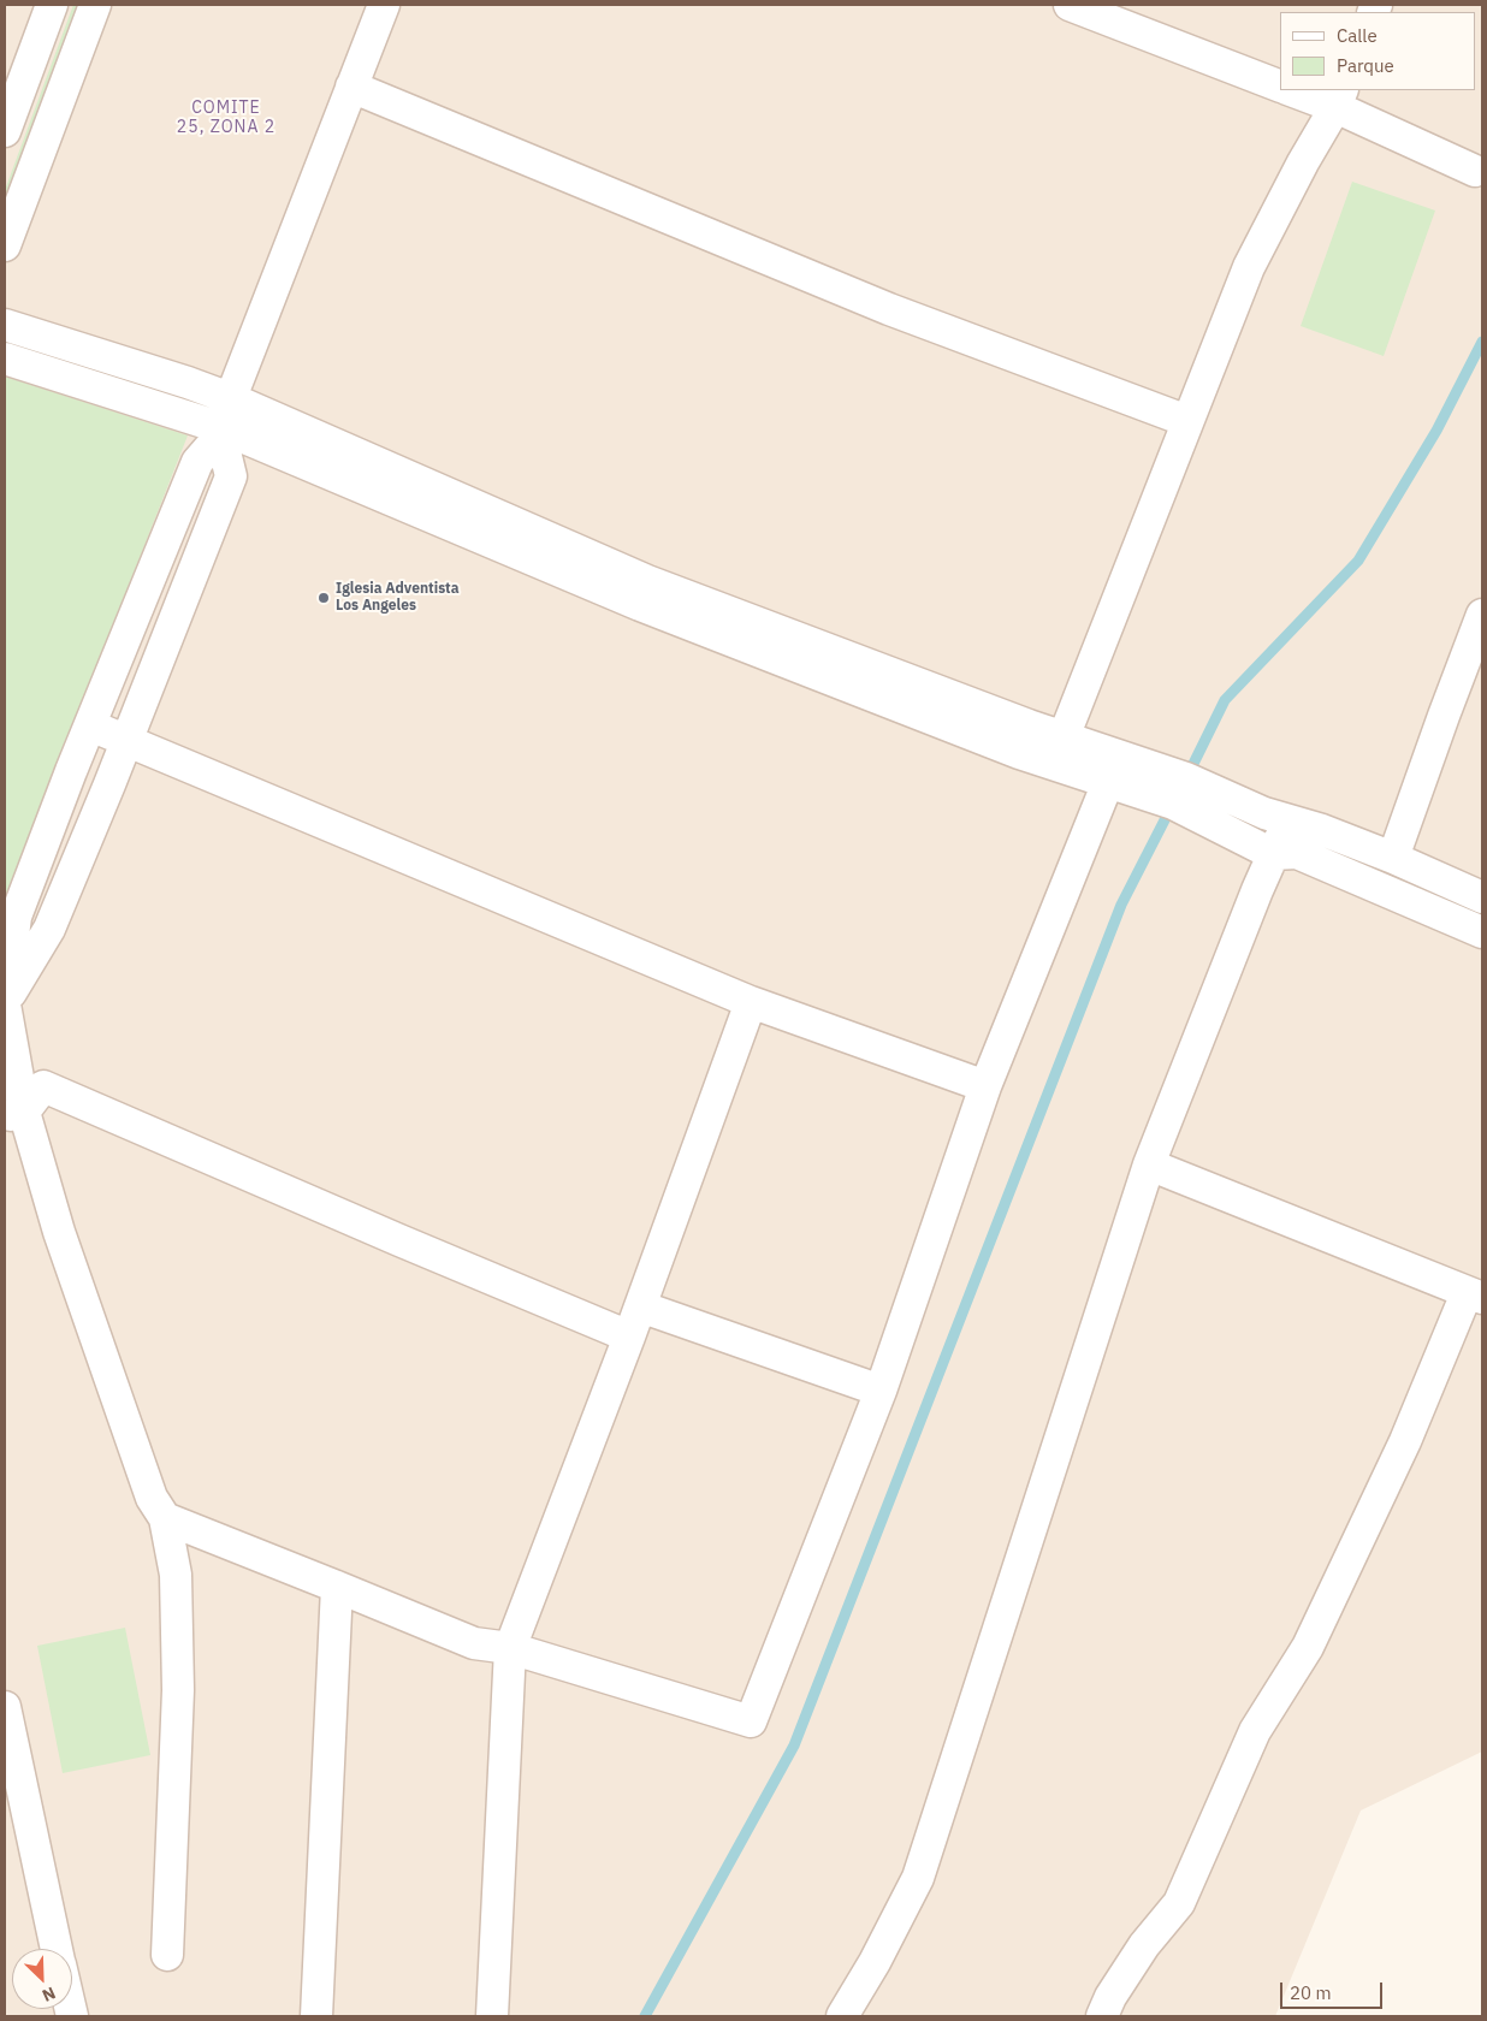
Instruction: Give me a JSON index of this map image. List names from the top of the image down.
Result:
{
  "districts": ["COMITE 25, ZONA 2"],
  "places": ["Iglesia Adventista Los Angeles"],
  "legend": ["Calle", "Parque"],
  "scale_bar": "20 m",
  "north": "bottom right"
}
